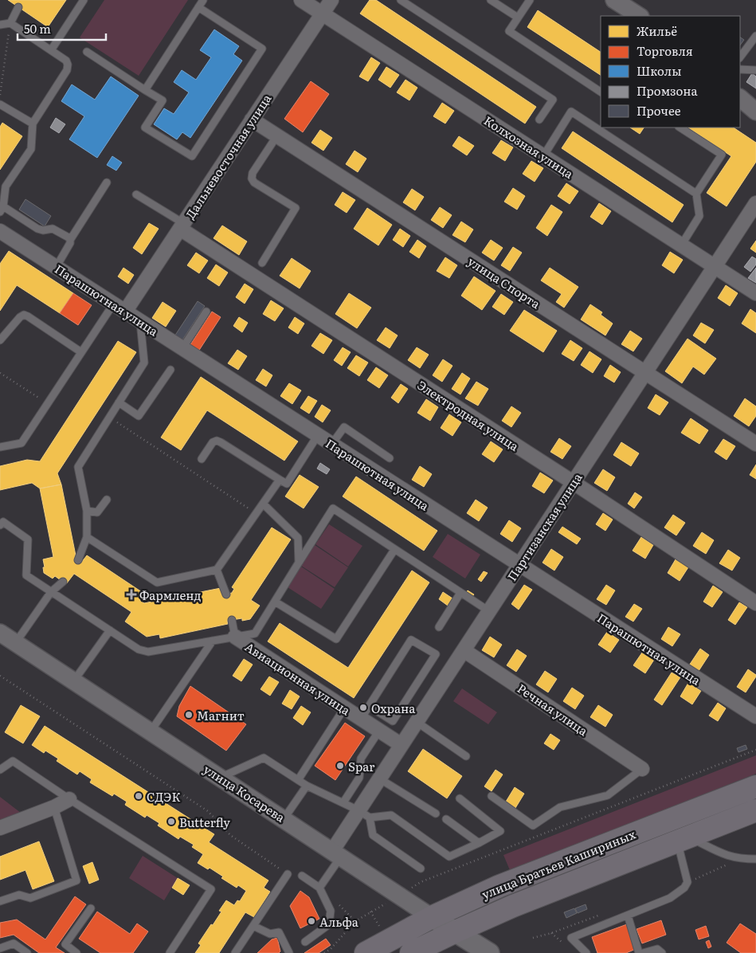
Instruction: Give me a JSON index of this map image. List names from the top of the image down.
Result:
{
  "streets": {
    "main road": ["улица Косарева", "улица Братьев Кашириных"],
    "street": [
      "Колхозная улица",
      "Дальневосточная улица",
      "улица Спорта",
      "Парашютная улица",
      "Электродная улица",
      "Партизанская улица",
      "Авиационная улица",
      "Речная улица"
    ]
  },
  "crossings": [
    ["Колхозная улица", "Дальневосточная улица"],
    ["Колхозная улица", "Партизанская улица"],
    ["Дальневосточная улица", "улица Спорта"],
    ["Дальневосточная улица", "Парашютная улица"],
    ["Дальневосточная улица", "Электродная улица"],
    ["улица Спорта", "Партизанская улица"],
    ["Парашютная улица", "Партизанская улица"],
    ["Электродная улица", "Партизанская улица"],
    ["Партизанская улица", "Авиационная улица"],
    ["Партизанская улица", "Речная улица"],
    ["Партизанская улица", "улица Косарева"],
    ["улица Косарева", "улица Братьев Кашириных"]
  ],
  "places": {
    "health": ["Фармленд"],
    "other": [
      "Охрана",
      "Магнит",
      "Spar",
      "СДЭК",
      "Butterfly",
      "Альфа"
    ]
  },
  "legend": [
    "Жильё",
    "Торговля",
    "Школы",
    "Промзона",
    "Прочее"
  ],
  "scale_bar": "50 m"
}
